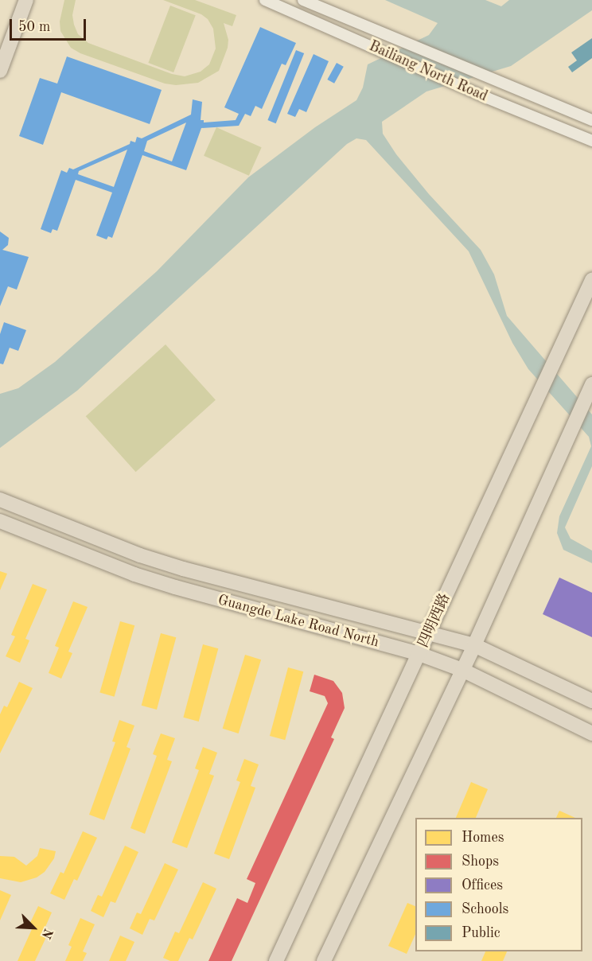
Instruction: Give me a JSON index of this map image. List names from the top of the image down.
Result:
{
  "streets": {
    "main road": ["四明西路", "Guangde Lake Road North"],
    "street": ["Bailiang North Road"]
  },
  "crossings": [
    ["四明西路", "Guangde Lake Road North"]
  ],
  "legend": [
    "Homes",
    "Shops",
    "Offices",
    "Schools",
    "Public"
  ],
  "scale_bar": "50 m",
  "north": "bottom right"
}
